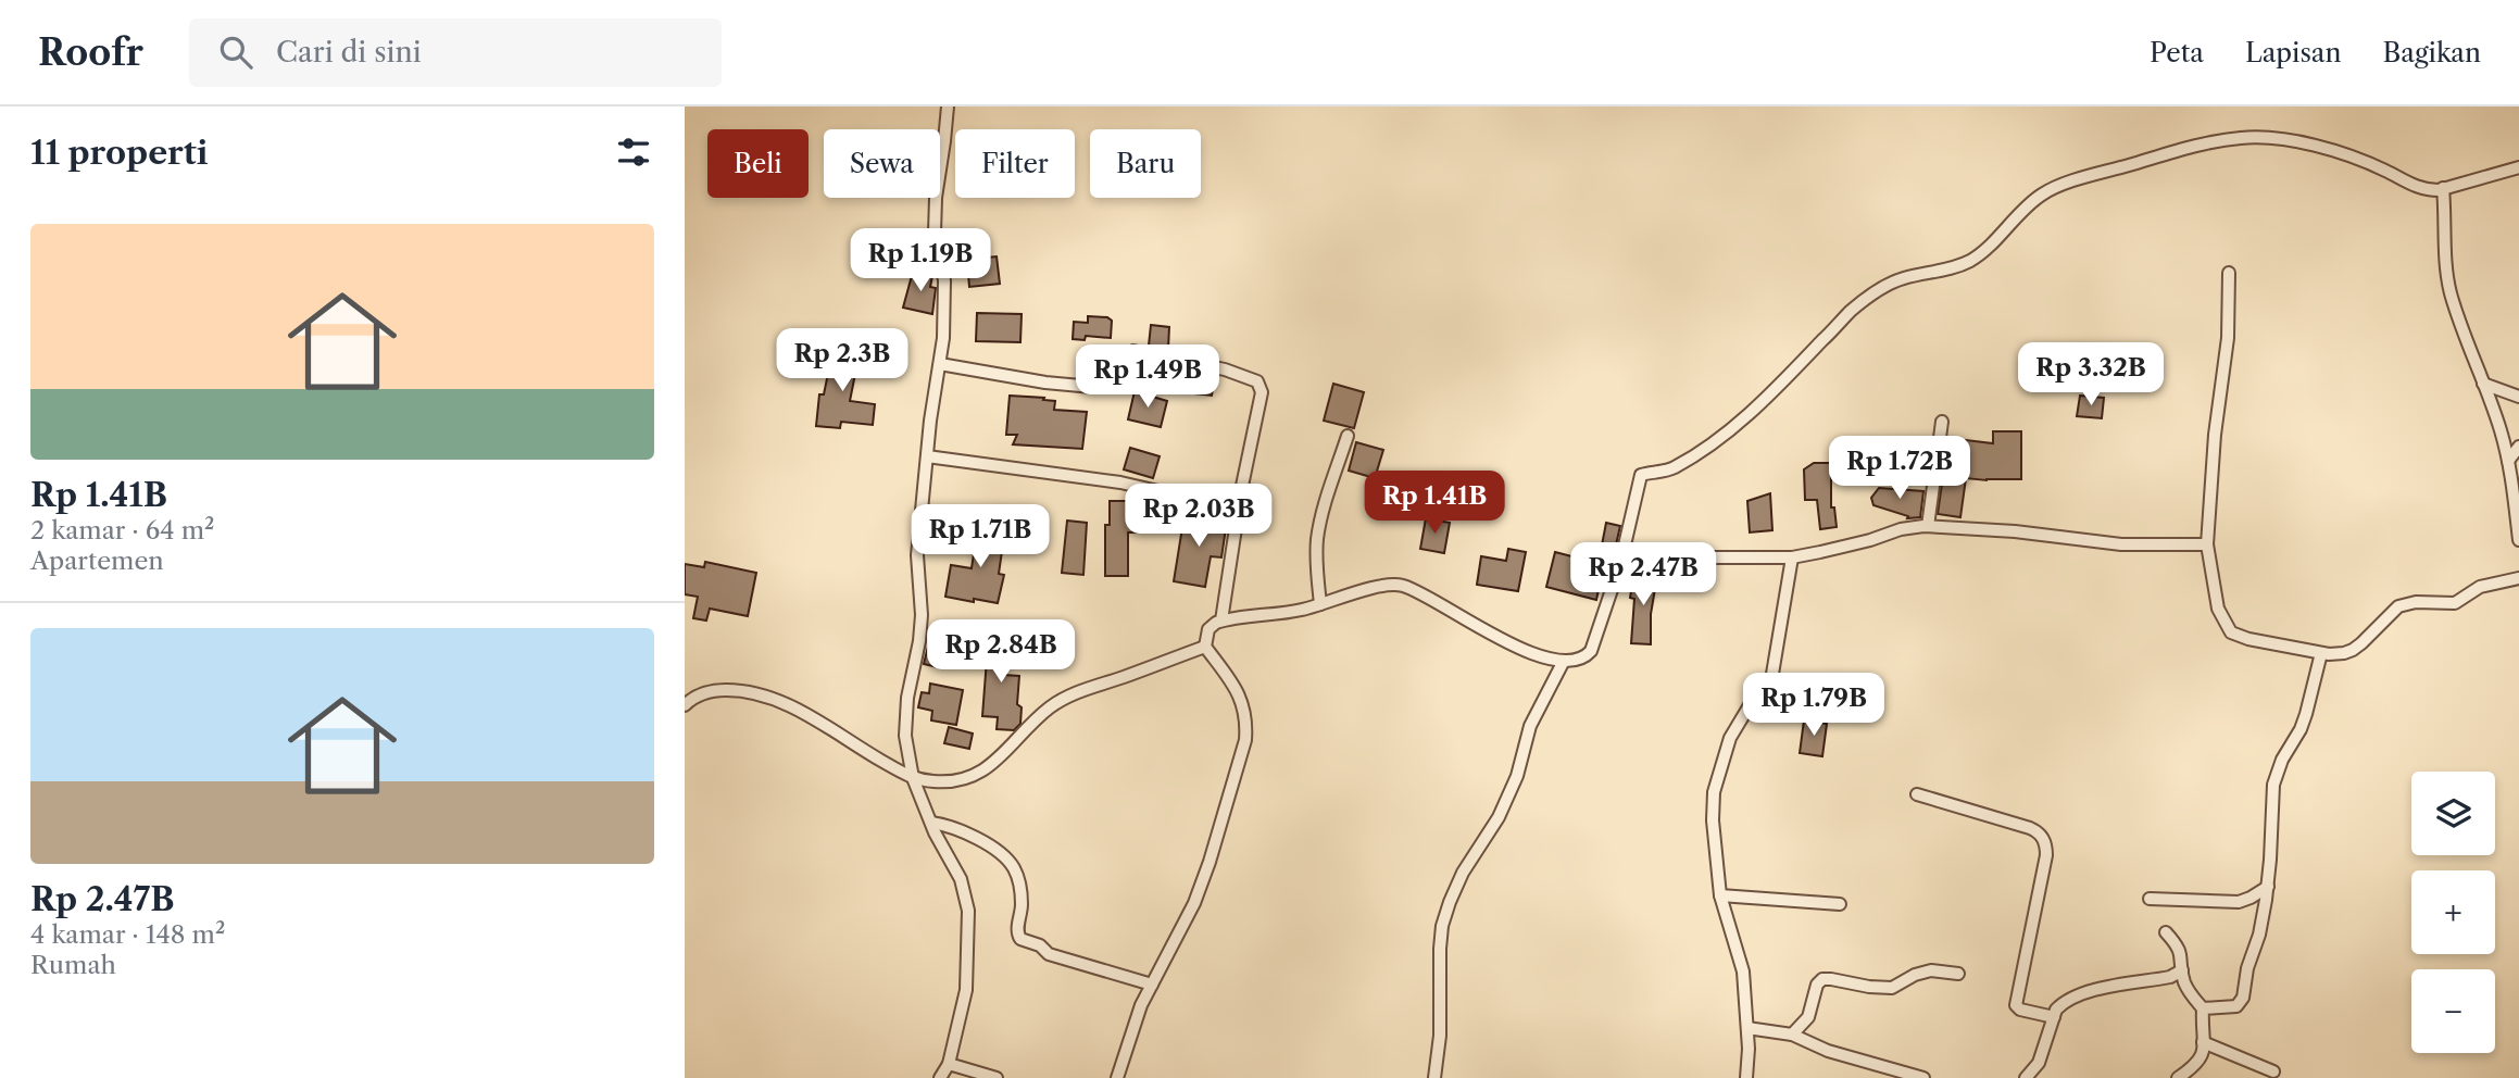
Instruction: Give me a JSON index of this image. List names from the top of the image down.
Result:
{
  "page": {
    "header": "Roofr",
    "search": "Cari di sini",
    "nav": ["Peta", "Lapisan", "Bagikan"],
    "heading": "11 properti",
    "chip": [
      "Beli",
      "Sewa",
      "Filter",
      "Baru"
    ],
    "list": [
      {
        "name": "Rp 1.41B",
        "note": "2 kamar · 64 m² · Apartemen"
      },
      {
        "name": "Rp 2.47B",
        "note": "4 kamar · 148 m² · Rumah"
      }
    ],
    "price": [
      "Rp 1.19B",
      "Rp 2.3B",
      "Rp 3.32B",
      "Rp 1.49B",
      "Rp 1.72B",
      "Rp 1.41B",
      "Rp 2.03B",
      "Rp 1.71B",
      "Rp 2.47B",
      "Rp 2.84B",
      "Rp 1.79B"
    ],
    "map_buttons": ["+", "−"]
  }
}
